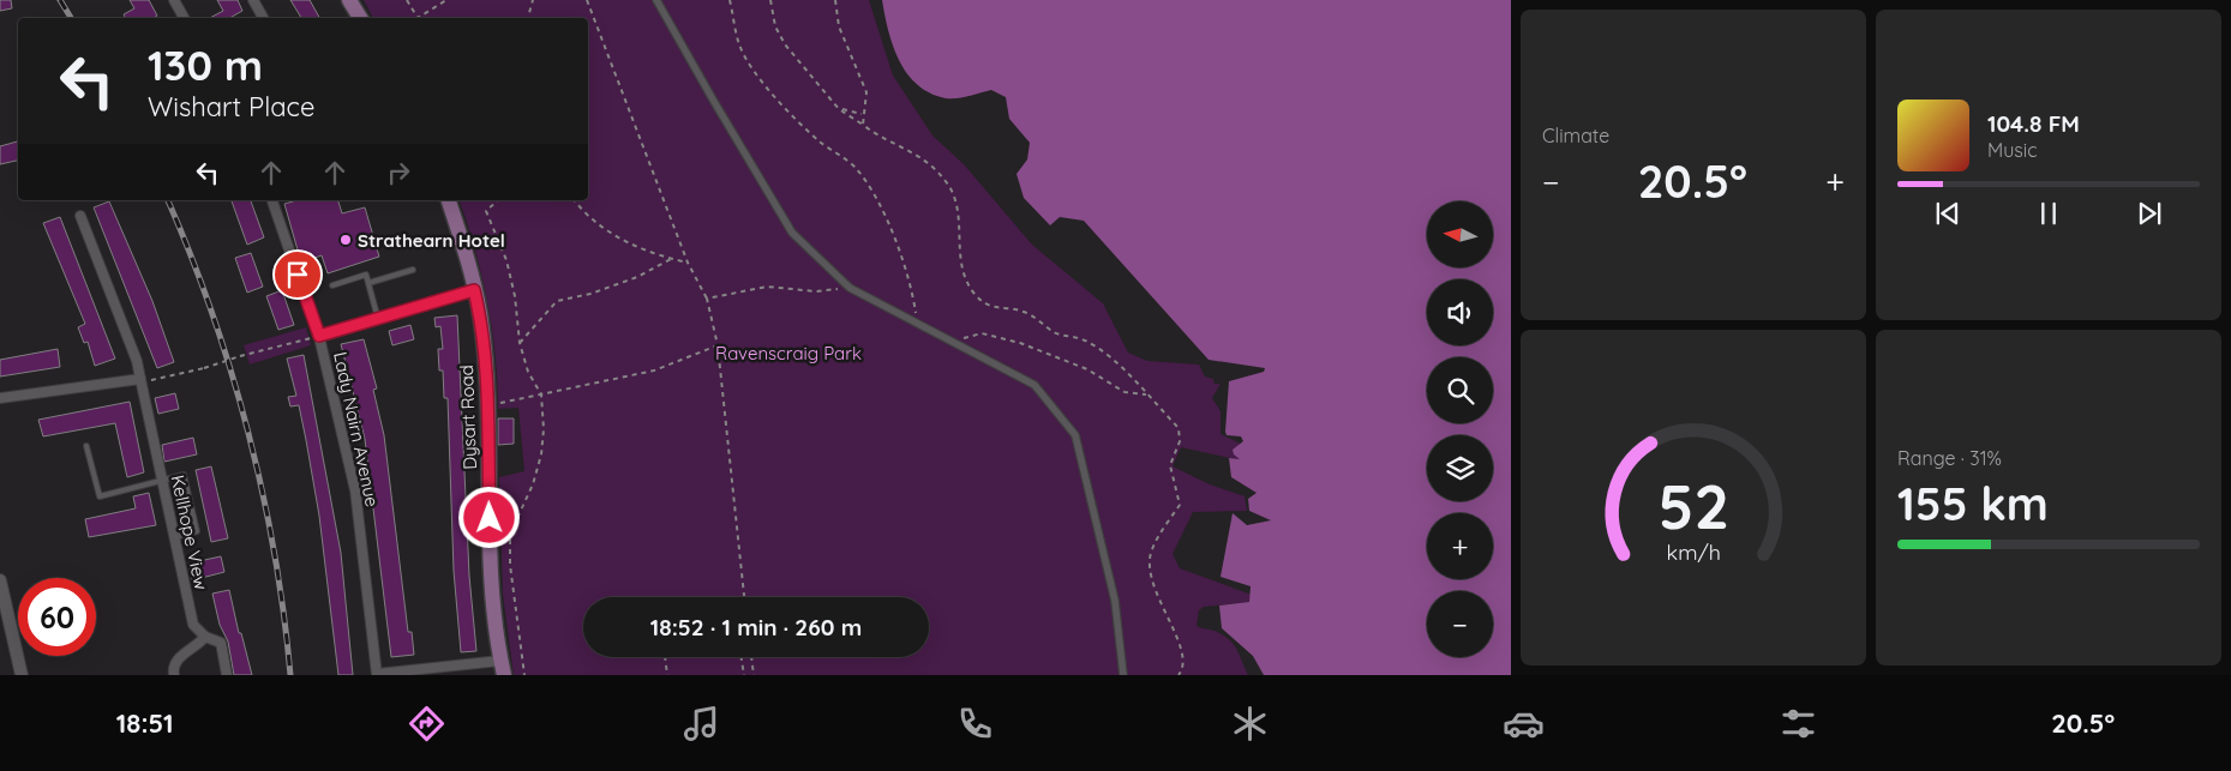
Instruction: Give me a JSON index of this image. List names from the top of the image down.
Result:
{
  "streets": {
    "main road": ["Dysart Road"],
    "street": ["Lady Nairn Avenue", "Kellhope View"]
  },
  "parks": ["Ravenscraig Park"],
  "places": ["Strathearn Hotel"],
  "north": "left",
  "page": {
    "tile": [
      "Climate",
      ["Range · 31%", "155 km"]
    ],
    "turn": ["130 m", "Wishart Place"],
    "song": ["104.8 FM", "Music"],
    "heat": ["−", "20.5°", "+"],
    "map_buttons": ["+", "−"],
    "limit": "60",
    "trip": "18:52 · 1 min · 260 m",
    "tabs": ["18:51", "20.5°"],
    "gauge": ["52", "km/h"]
  }
}
